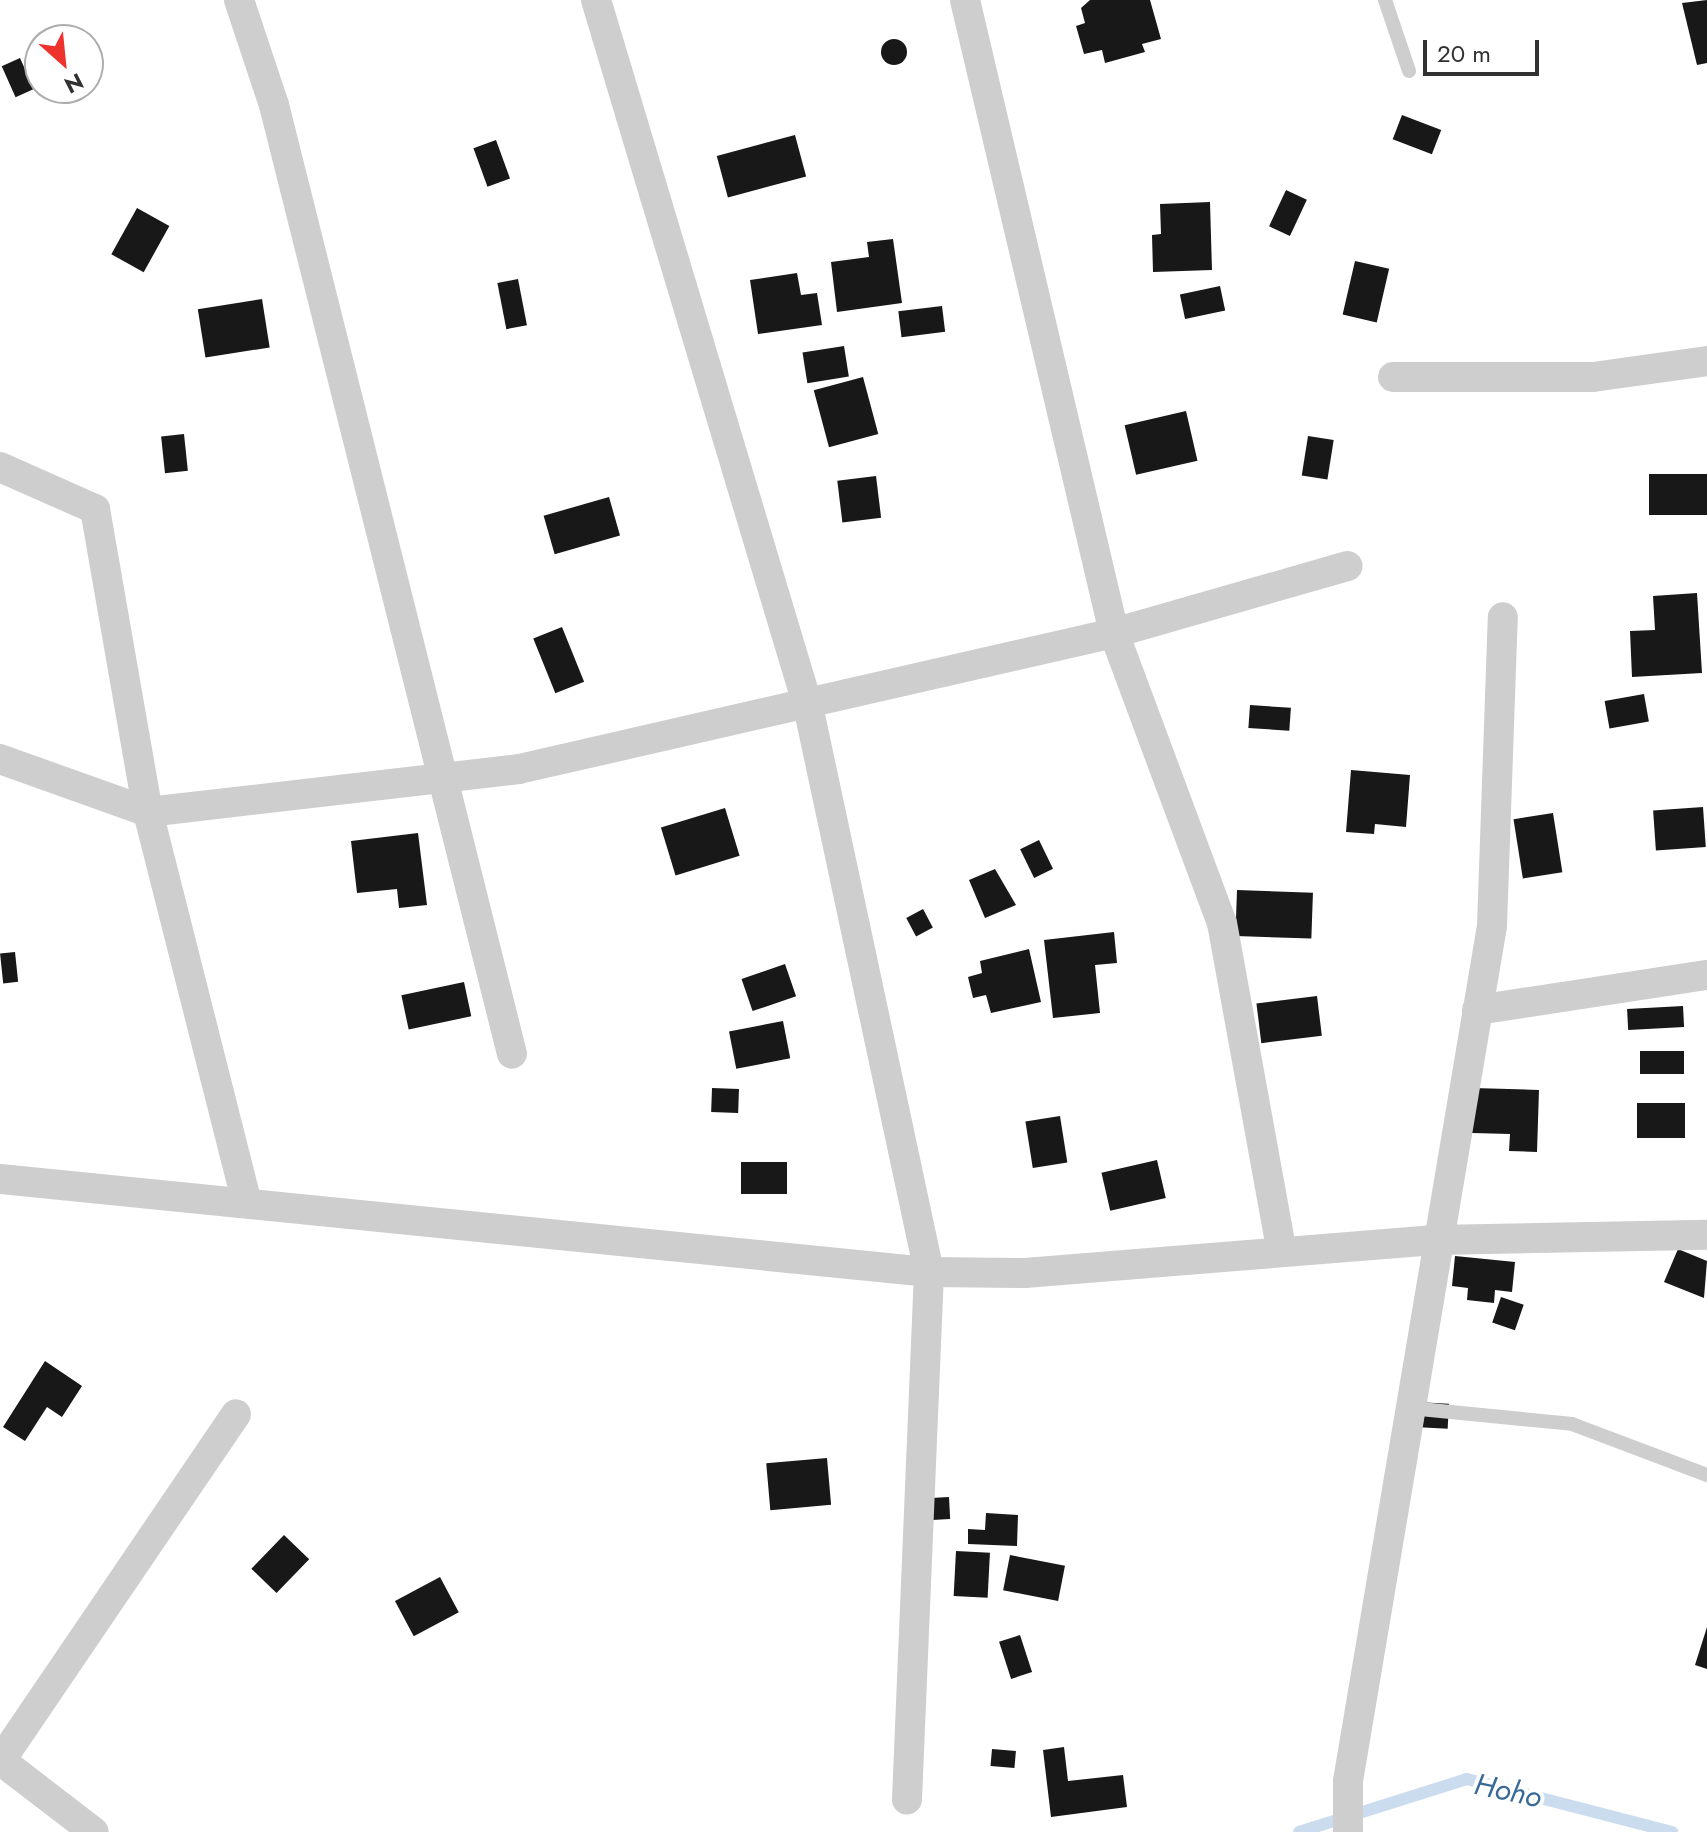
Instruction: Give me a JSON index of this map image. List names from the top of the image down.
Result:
{
  "water": ["Hoho"],
  "scale_bar": "20 m",
  "north": "bottom right"
}
